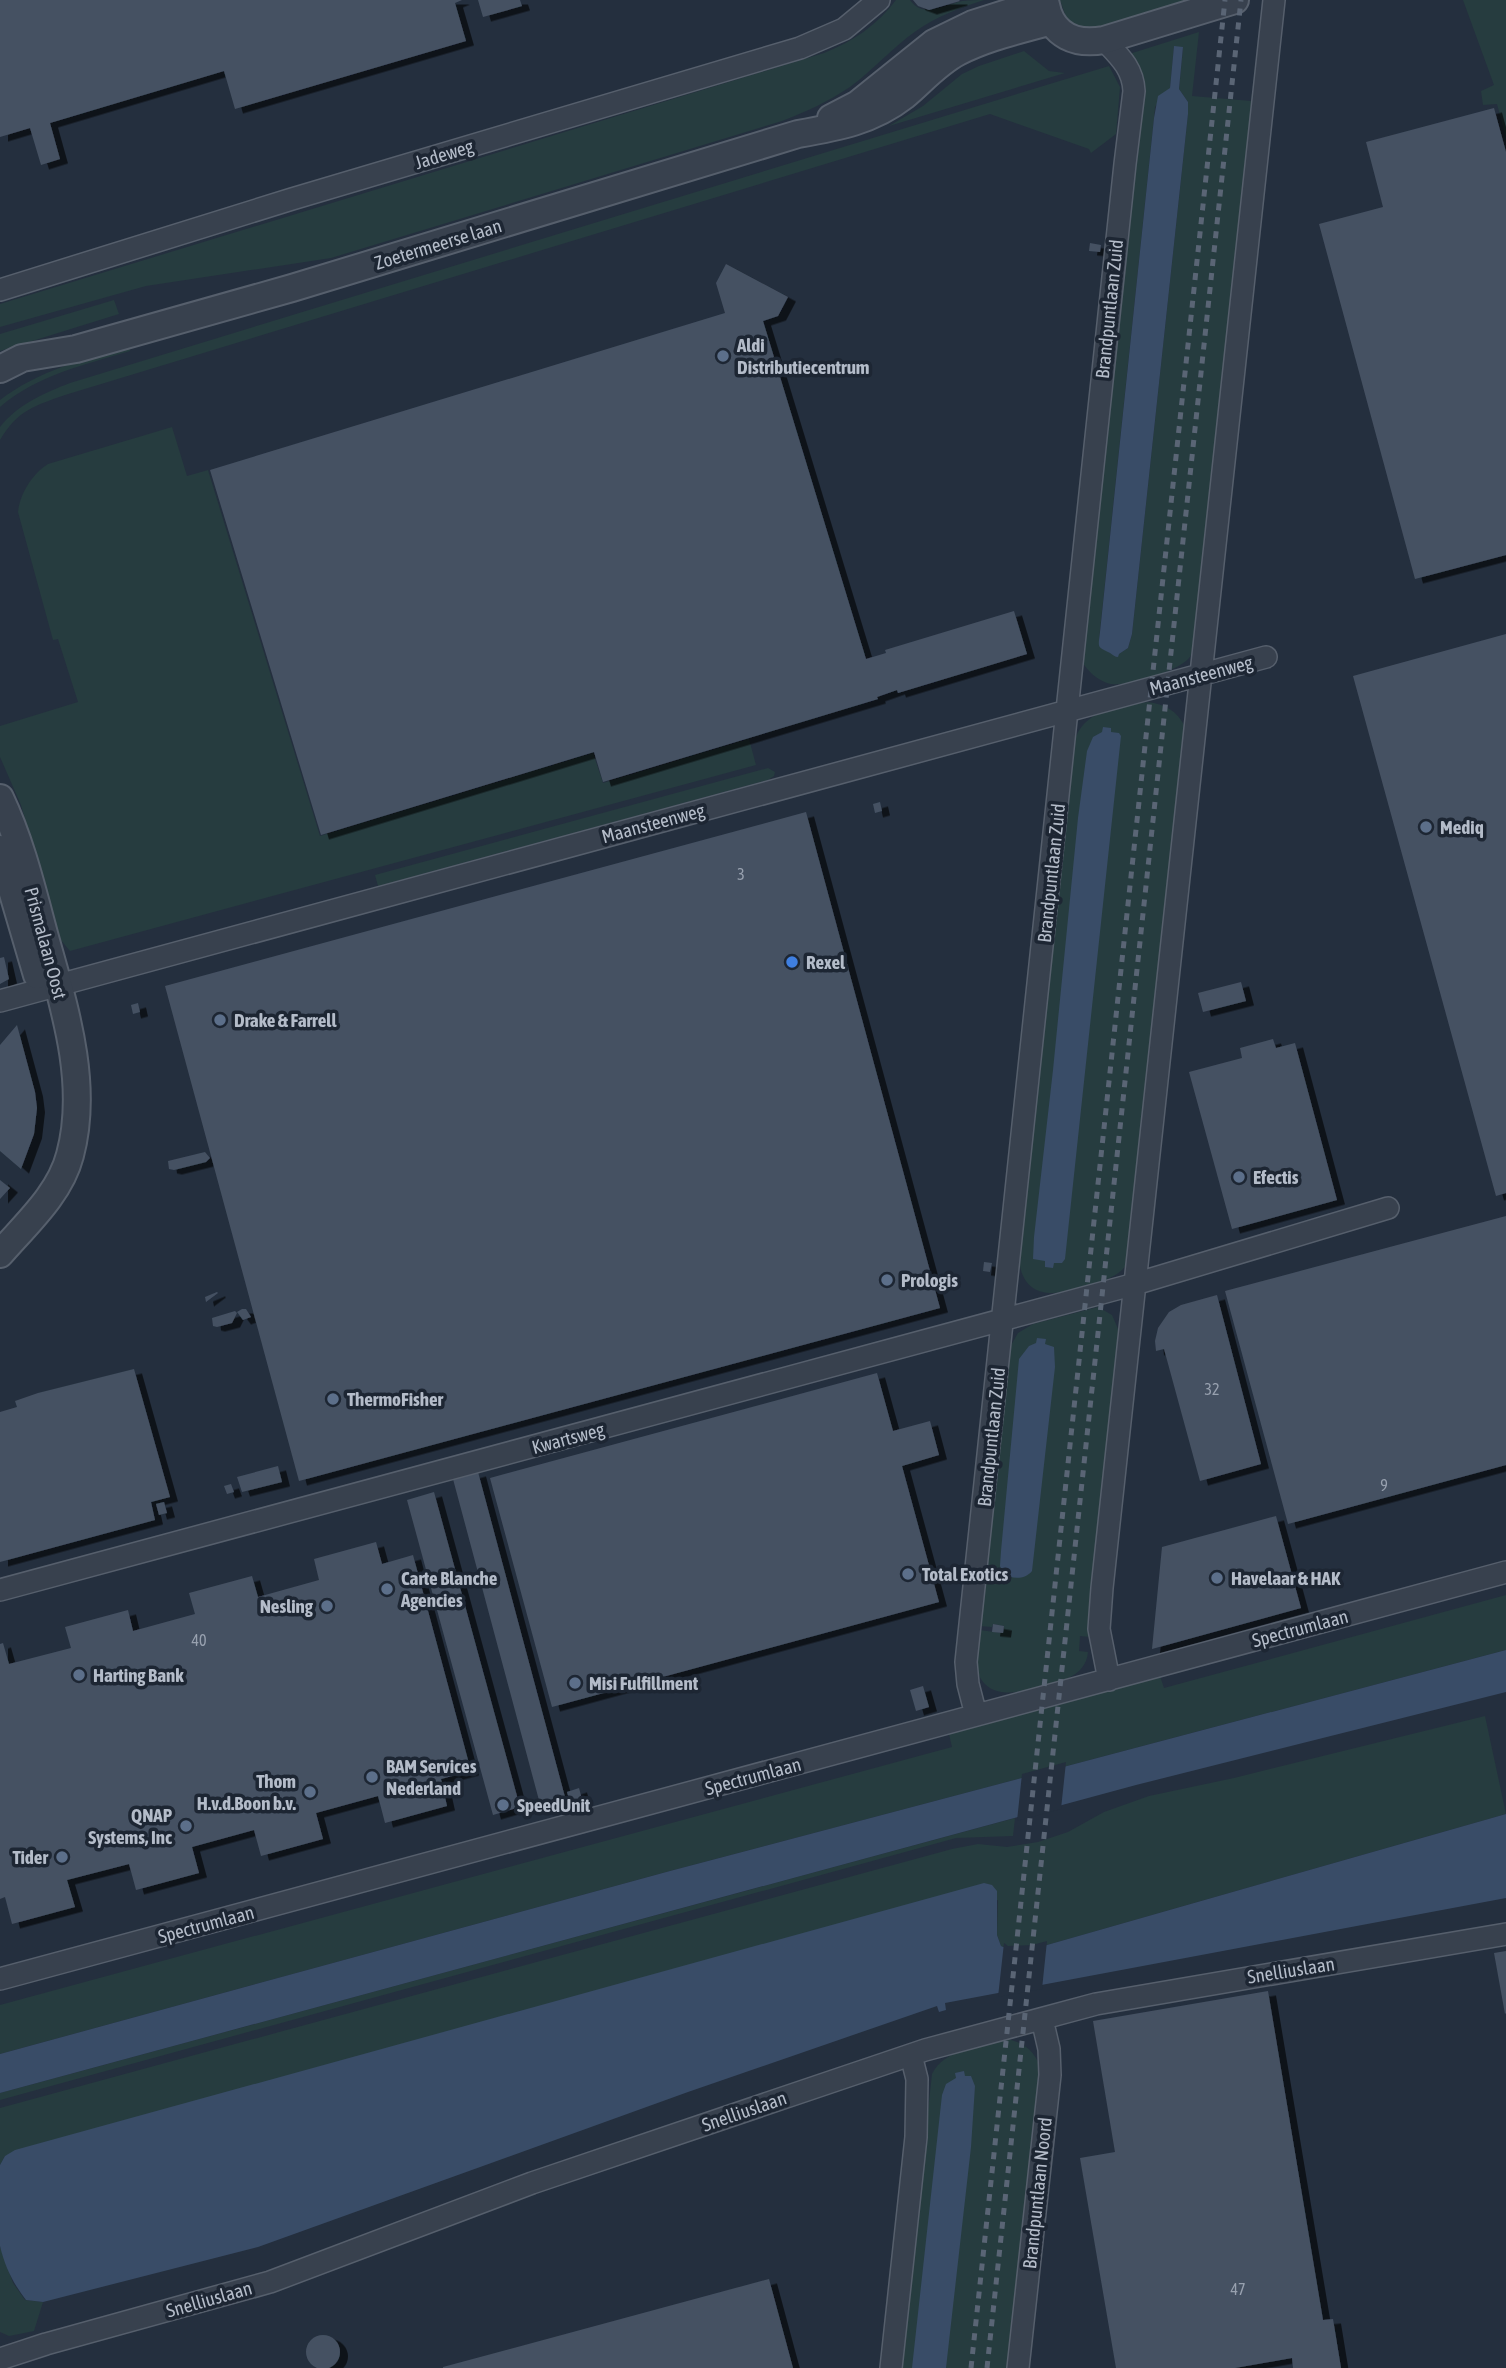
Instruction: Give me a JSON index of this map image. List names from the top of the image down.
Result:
{
  "streets": {
    "street": [
      "Jadeweg",
      "Zoetermeerse laan",
      "Brandpuntlaan Zuid",
      "Maansteenweg",
      "Prismalaan Oost",
      "Kwartsweg",
      "Spectrumlaan",
      "Snelliuslaan",
      "Brandpuntlaan Noord"
    ]
  },
  "crossings": [
    ["Brandpuntlaan Zuid", "Maansteenweg"],
    ["Brandpuntlaan Zuid", "Kwartsweg"],
    ["Brandpuntlaan Zuid", "Spectrumlaan"],
    ["Maansteenweg", "Prismalaan Oost"],
    ["Snelliuslaan", "Brandpuntlaan Noord"]
  ],
  "places": [
    "Aldi Distributiecentrum",
    "Mediq",
    "Rexel",
    "Drake & Farrell",
    "Efectis",
    "Prologis",
    "ThermoFisher",
    "Total Exotics",
    "Havelaar & HAK",
    "Carte Blanche Agencies",
    "Nesling",
    "Harting Bank",
    "Misi Fulfillment",
    "BAM Services Nederland",
    "Thom H.v.d.Boon b.v.",
    "SpeedUnit",
    "QNAP Systems, Inc",
    "Tider"
  ],
  "house_numbers": [
    "3",
    "32",
    "9",
    "40",
    "47"
  ]
}
